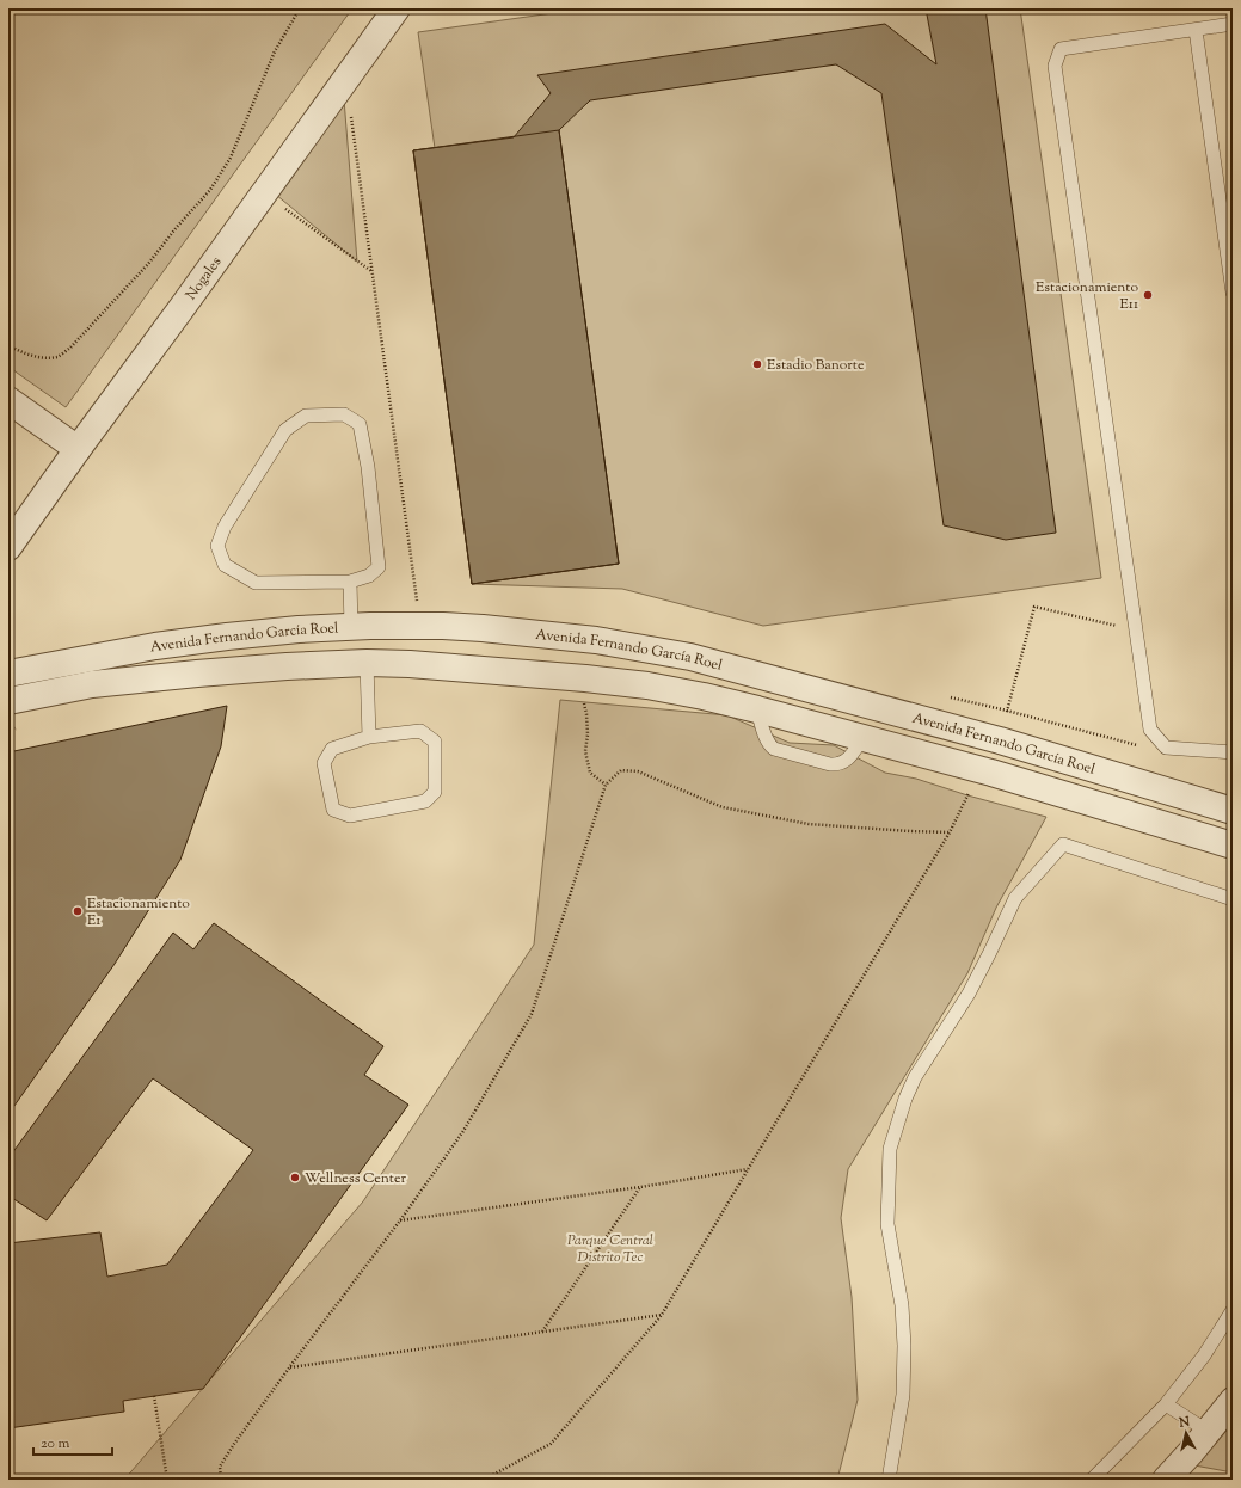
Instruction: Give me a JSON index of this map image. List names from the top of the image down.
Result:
{
  "streets": {
    "street": ["Nogales", "Avenida Fernando García Roel"]
  },
  "parks": ["Parque Central Distrito Tec"],
  "places": [
    "Estacionamiento E11",
    "Estadio Banorte",
    "Estacionamiento E1",
    "Wellness Center"
  ],
  "scale_bar": "20 m",
  "north": "top"
}
